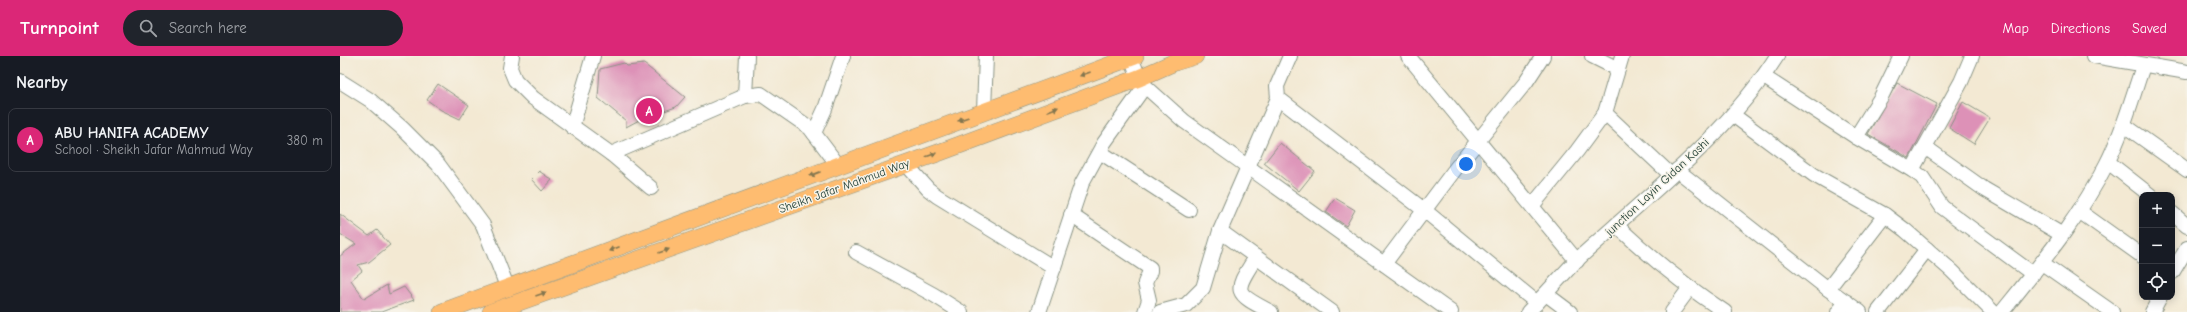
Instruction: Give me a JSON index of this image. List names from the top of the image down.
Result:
{
  "streets": {
    "main road": ["Sheikh Jafar Mahmud Way"],
    "street": ["junction Layin Gidan Kashi"]
  },
  "page": {
    "header": "Turnpoint",
    "search": "Search here",
    "nav": ["Map", "Directions", "Saved"],
    "heading": "Nearby",
    "pins": "A",
    "list": [
      {
        "mark": "A",
        "name": "ABU HANIFA ACADEMY",
        "note": "School · Sheikh Jafar Mahmud Way",
        "value": "380 m"
      }
    ],
    "map_buttons": ["+", "−"]
  }
}
